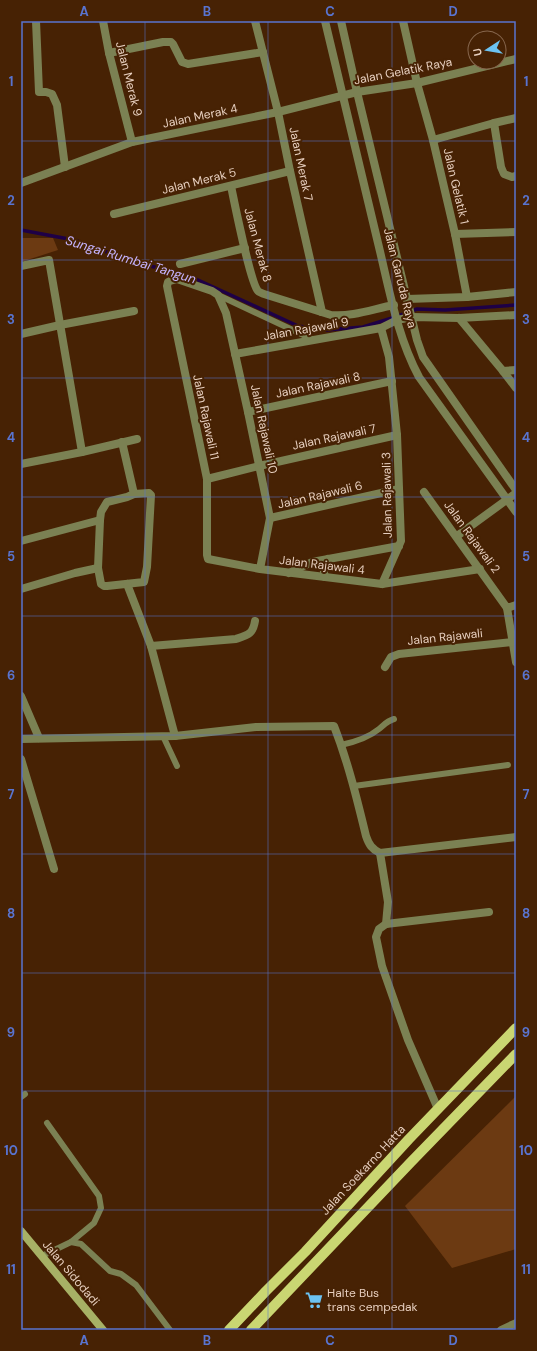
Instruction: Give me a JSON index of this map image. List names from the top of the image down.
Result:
{
  "streets": {
    "main road": ["Jalan Soekarno Hatta"],
    "street": [
      "Jalan Gelatik Raya",
      "Jalan Merak 9",
      "Jalan Merak 4",
      "Jalan Merak 7",
      "Jalan Merak 5",
      "Jalan Gelatik 1",
      "Jalan Merak 8",
      "Jalan Garuda Raya",
      "Jalan Rajawali 9",
      "Jalan Rajawali 8",
      "Jalan Rajawali 11",
      "Jalan Rajawali 10",
      "Jalan Rajawali 7",
      "Jalan Rajawali 6",
      "Jalan Rajawali 3",
      "Jalan Rajawali 2",
      "Jalan Rajawali 4",
      "Jalan Rajawali",
      "Jalan Sidodadi"
    ]
  },
  "crossings": [
    ["Jalan Gelatik Raya", "Jalan Merak 4"],
    ["Jalan Gelatik Raya", "Jalan Gelatik 1"],
    ["Jalan Gelatik Raya", "Jalan Garuda Raya"],
    ["Jalan Merak 9", "Jalan Merak 4"],
    ["Jalan Merak 4", "Jalan Merak 7"],
    ["Jalan Merak 4", "Jalan Garuda Raya"],
    ["Jalan Merak 7", "Jalan Merak 5"],
    ["Jalan Merak 7", "Jalan Merak 8"],
    ["Jalan Merak 5", "Jalan Merak 8"],
    ["Jalan Merak 8", "Jalan Garuda Raya"],
    ["Jalan Garuda Raya", "Jalan Rajawali 9"],
    ["Jalan Rajawali 9", "Jalan Rajawali 10"],
    ["Jalan Rajawali 9", "Jalan Rajawali 3"],
    ["Jalan Rajawali 8", "Jalan Rajawali 10"],
    ["Jalan Rajawali 8", "Jalan Rajawali 3"],
    ["Jalan Rajawali 11", "Jalan Rajawali 10"],
    ["Jalan Rajawali 11", "Jalan Rajawali 7"],
    ["Jalan Rajawali 11", "Jalan Rajawali 4"],
    ["Jalan Rajawali 10", "Jalan Rajawali 7"],
    ["Jalan Rajawali 10", "Jalan Rajawali 6"],
    ["Jalan Rajawali 10", "Jalan Rajawali 4"],
    ["Jalan Rajawali 7", "Jalan Rajawali 3"],
    ["Jalan Rajawali 6", "Jalan Rajawali 3"],
    ["Jalan Rajawali 3", "Jalan Rajawali 4"]
  ],
  "water": ["Sungai Rumbai Tangun"],
  "places": {
    "supermarket": ["Halte Bus trans cempedak"]
  },
  "north": "left",
  "grid": {
    "columns": [
      "A",
      "B",
      "C",
      "D"
    ],
    "rows": [
      "1",
      "2",
      "3",
      "4",
      "5",
      "6",
      "7",
      "8",
      "9",
      "10",
      "11"
    ]
  }
}
